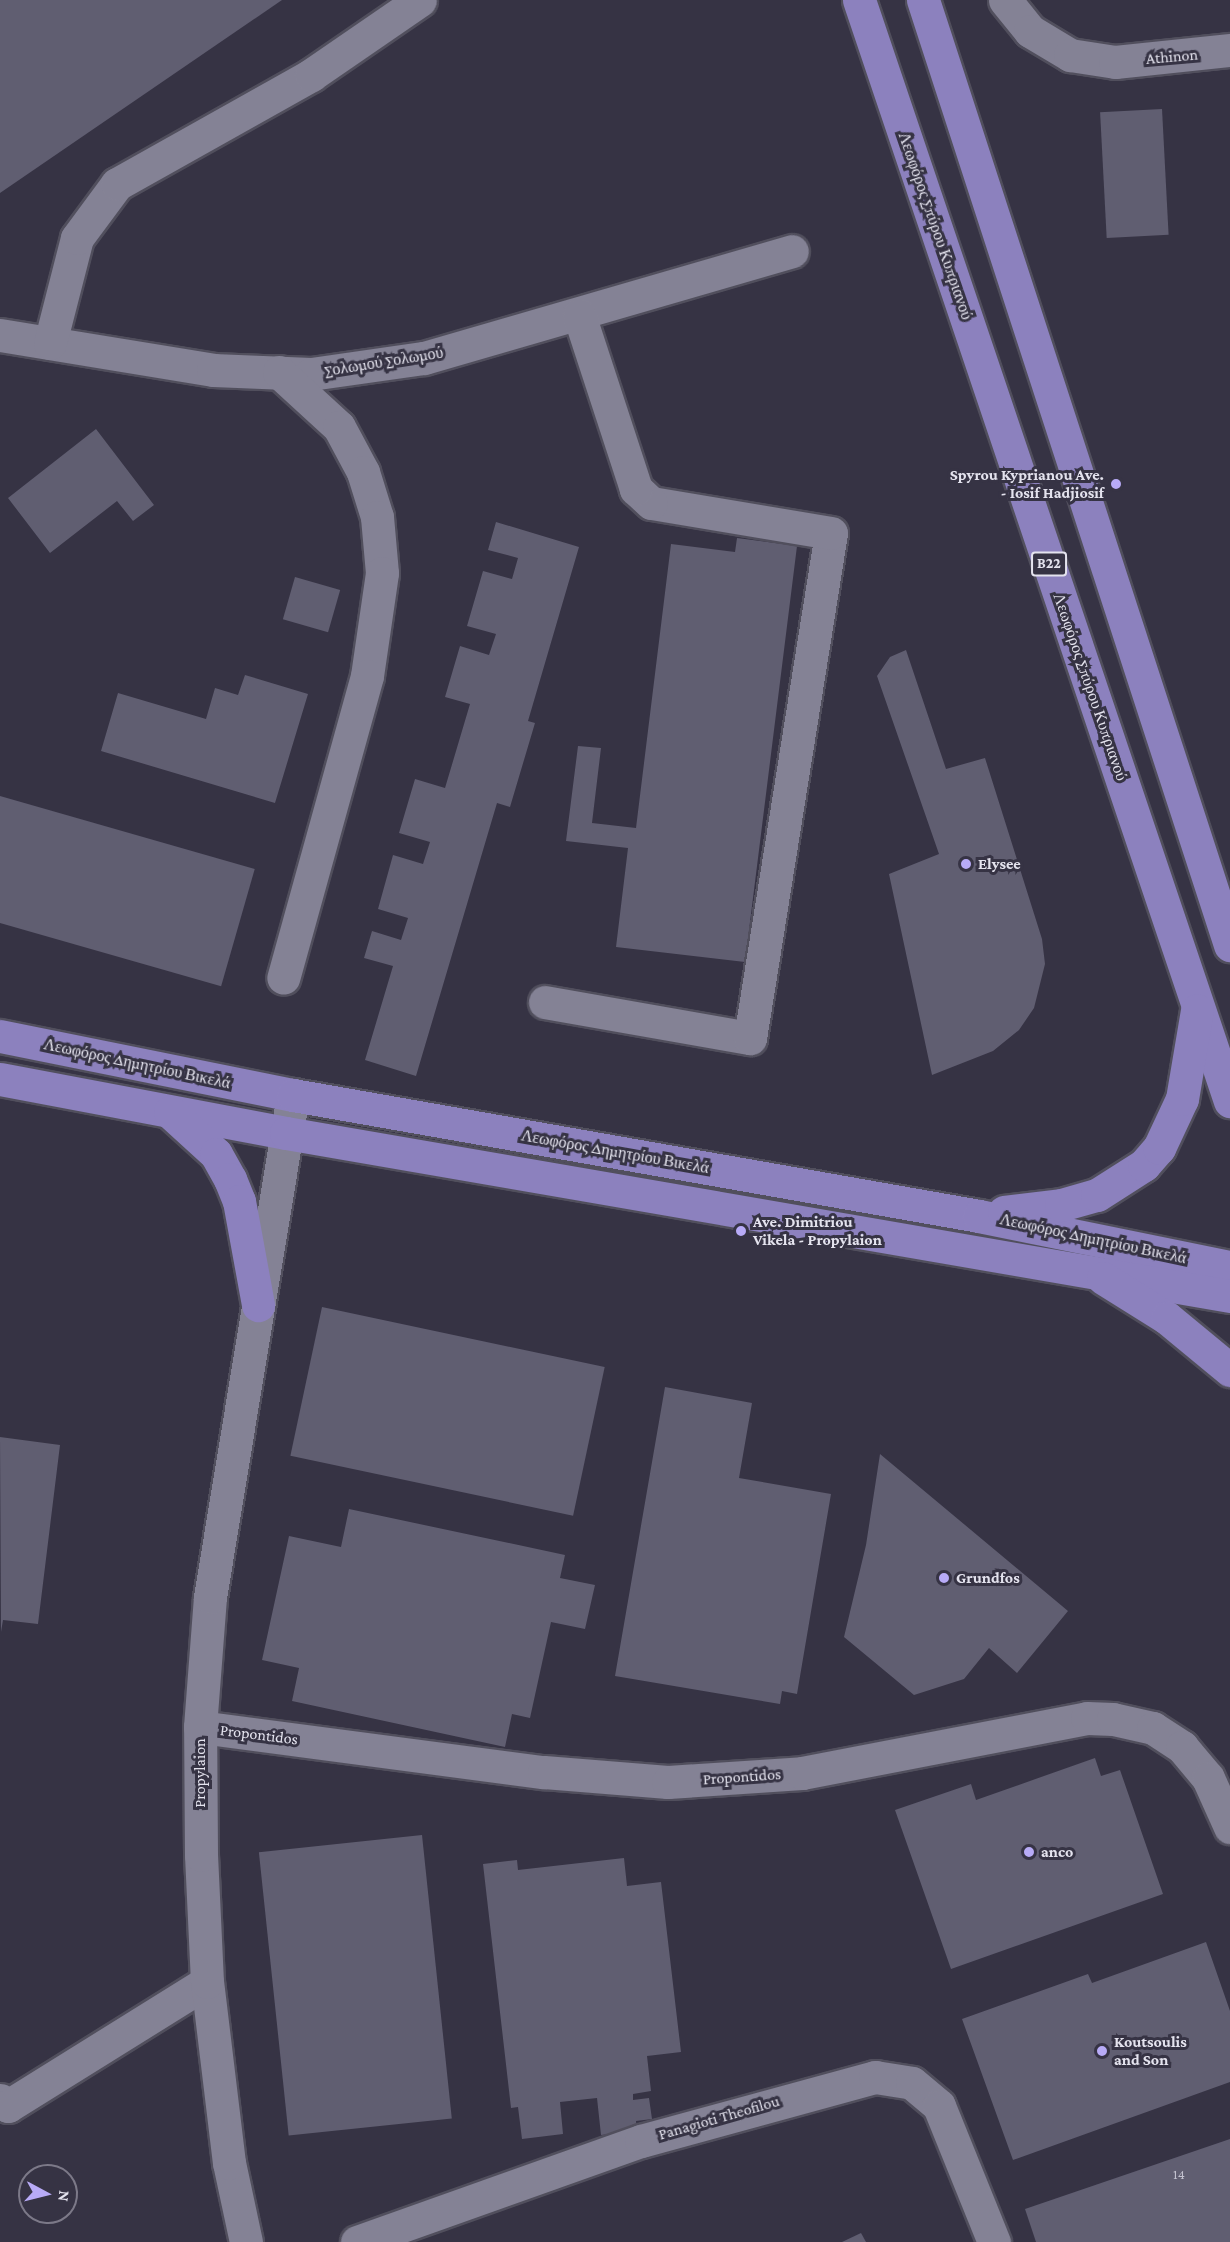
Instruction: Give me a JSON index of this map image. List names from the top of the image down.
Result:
{
  "streets": {
    "main road": ["Λεωφόρος Σπύρου Κυπριανού", "B22", "Λεωφόρος Δημητρίου Βικελά"],
    "street": [
      "Athinon",
      "Σολωμού Σολωμού",
      "Propontidos",
      "Propylaion",
      "Panagioti Theofilou"
    ]
  },
  "crossings": [
    ["Λεωφόρος Δημητρίου Βικελά", "Propylaion"],
    ["Propontidos", "Propylaion"]
  ],
  "places": [
    "Spyrou Kyprianou Ave. - Iosif Hadjiosif",
    "Elysee",
    "Ave. Dimitriou Vikela - Propylaion",
    "Grundfos",
    "anco",
    "Koutsoulis and Son"
  ],
  "house_numbers": ["14"],
  "north": "right"
}
